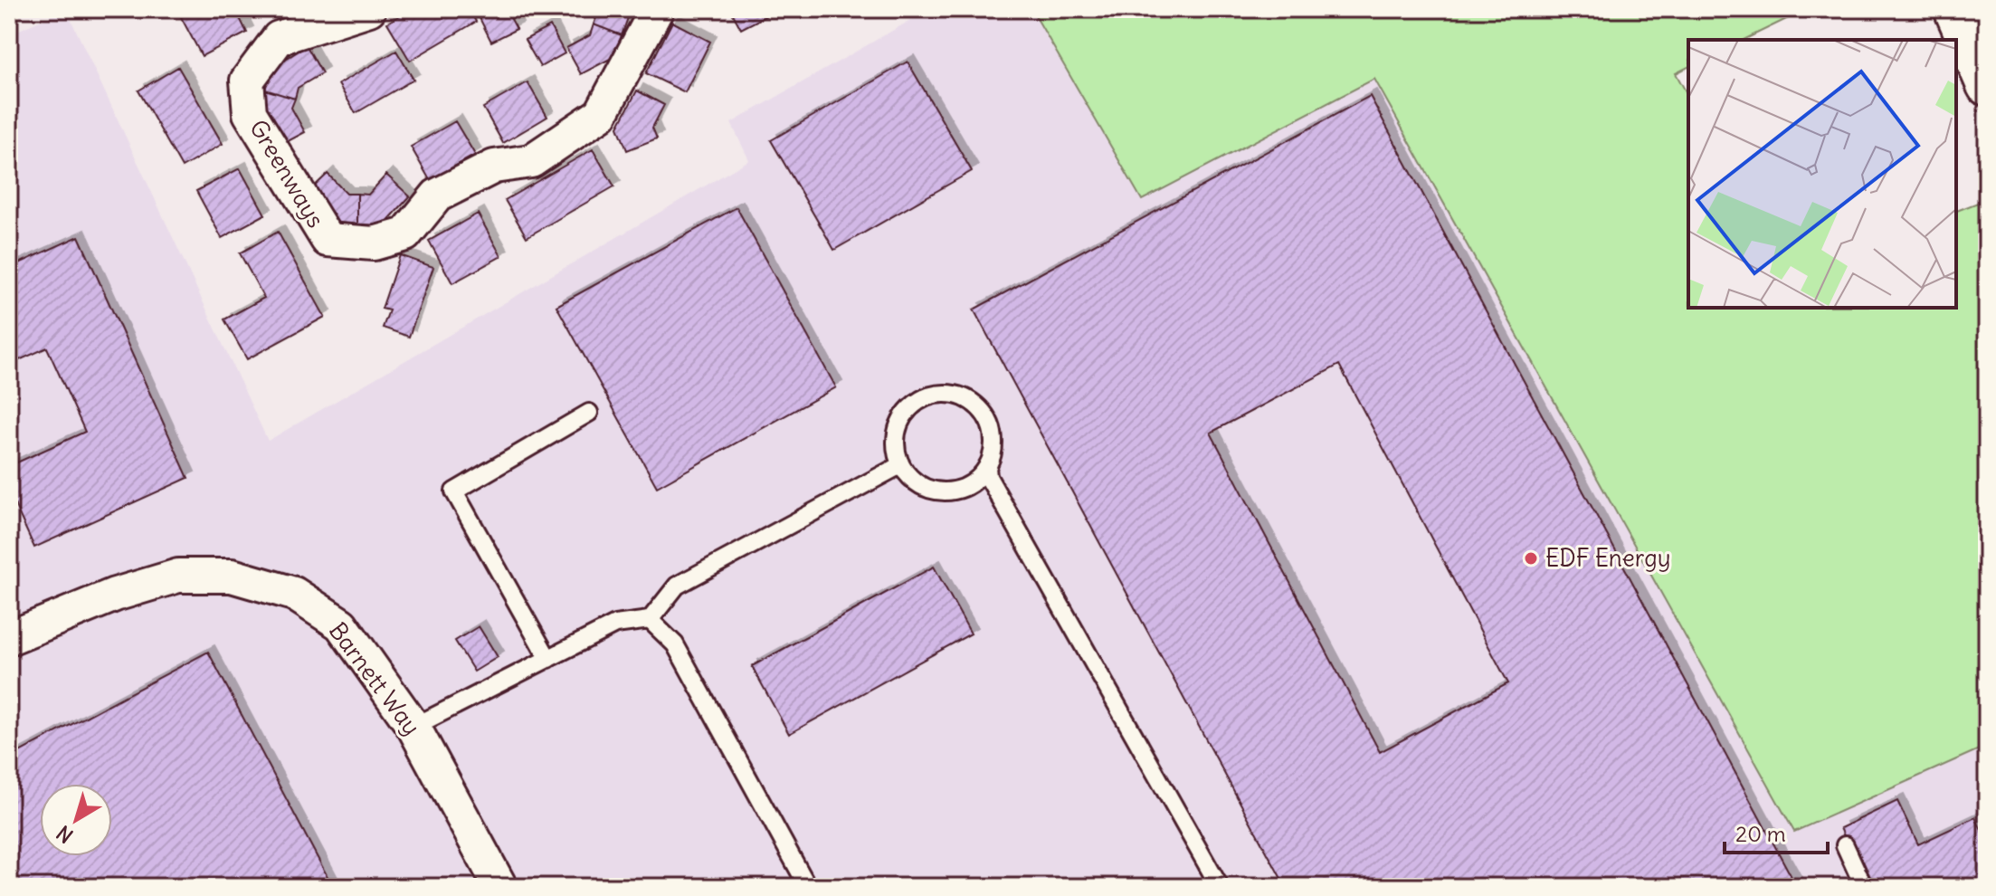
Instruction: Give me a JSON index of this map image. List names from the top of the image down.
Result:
{
  "streets": {
    "street": ["Greenways", "Barnett Way"]
  },
  "places": ["EDF Energy"],
  "scale_bar": "20 m",
  "north": "bottom left"
}
